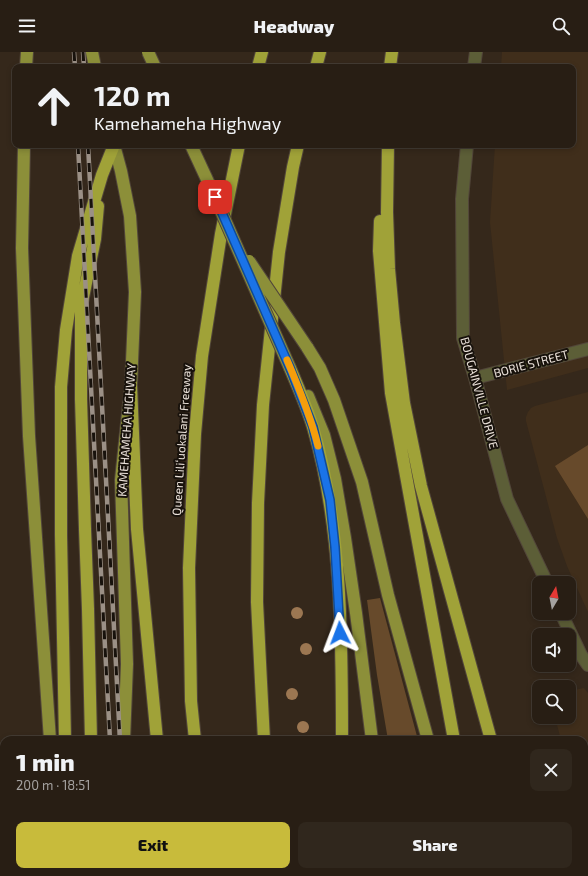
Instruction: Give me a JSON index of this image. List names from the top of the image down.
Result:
{
  "streets": {
    "highway": ["Queen Liliʻuokalani Freeway"],
    "main road": ["KAMEHAMEHA HIGHWAY"],
    "street": ["BORIE STREET", "BOUGAINVILLE DRIVE"]
  },
  "crossings": [
    ["BORIE STREET", "BOUGAINVILLE DRIVE"]
  ],
  "north": "top",
  "page": {
    "header": "Headway",
    "turn": ["120 m", "Kamehameha Highway"],
    "heading": ["1 min", "200 m · 18:51"],
    "buttons": ["Exit", "Share"]
  }
}
